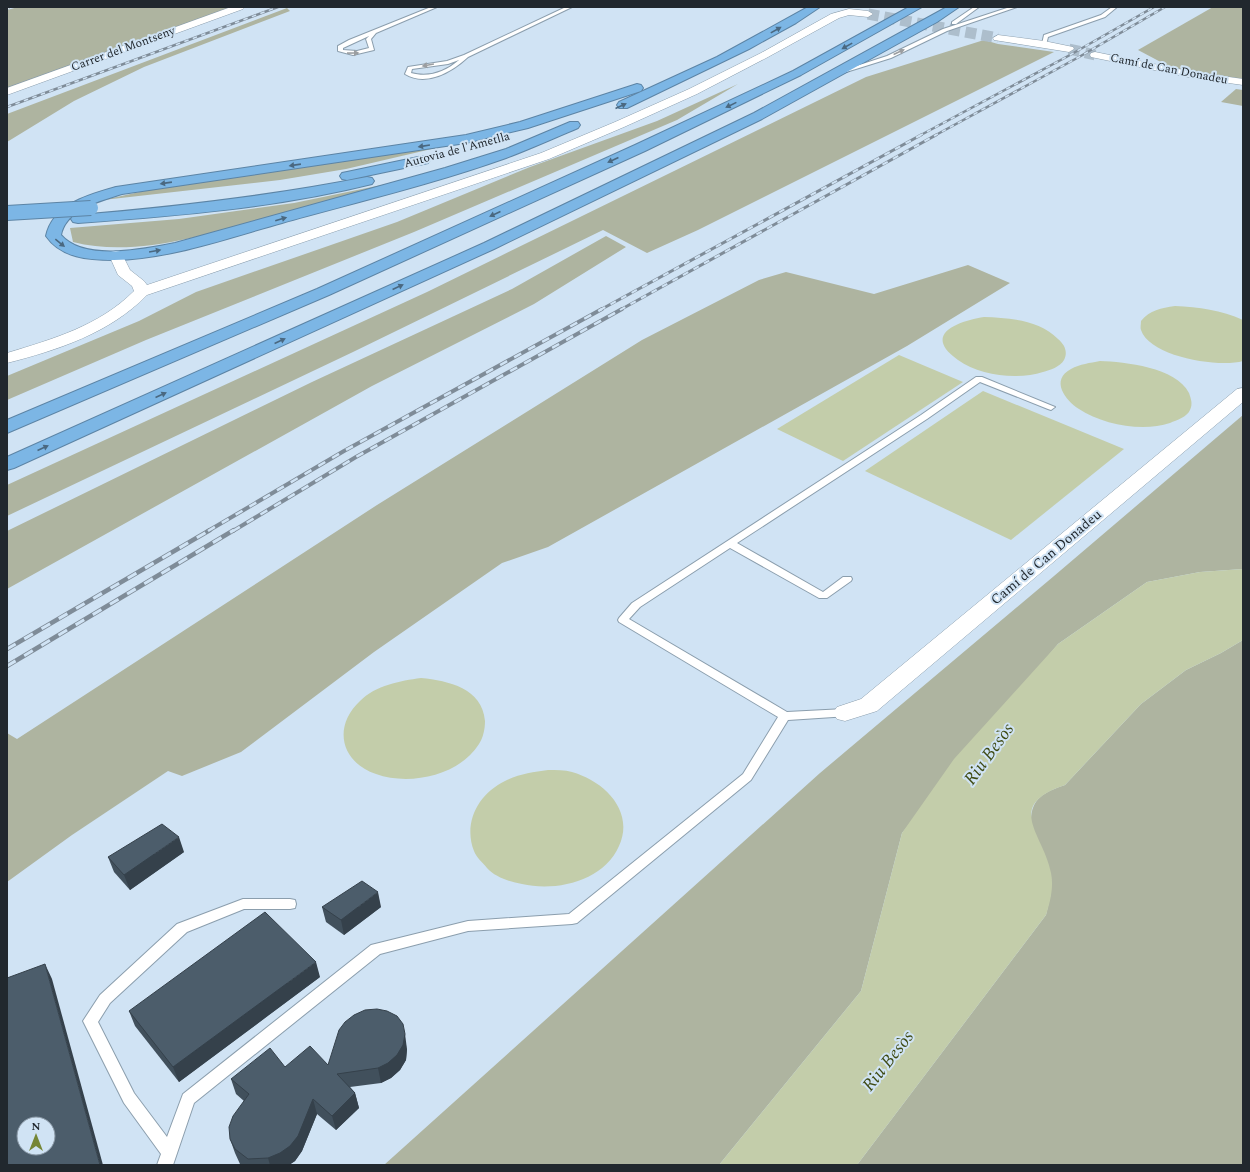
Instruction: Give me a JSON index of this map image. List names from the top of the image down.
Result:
{
  "streets": {
    "highway": ["Autovia de l'Ametlla"],
    "street": ["Carrer del Montseny", "Camí de Can Donadeu"]
  },
  "water": ["Riu Besòs"],
  "north": "top"
}
